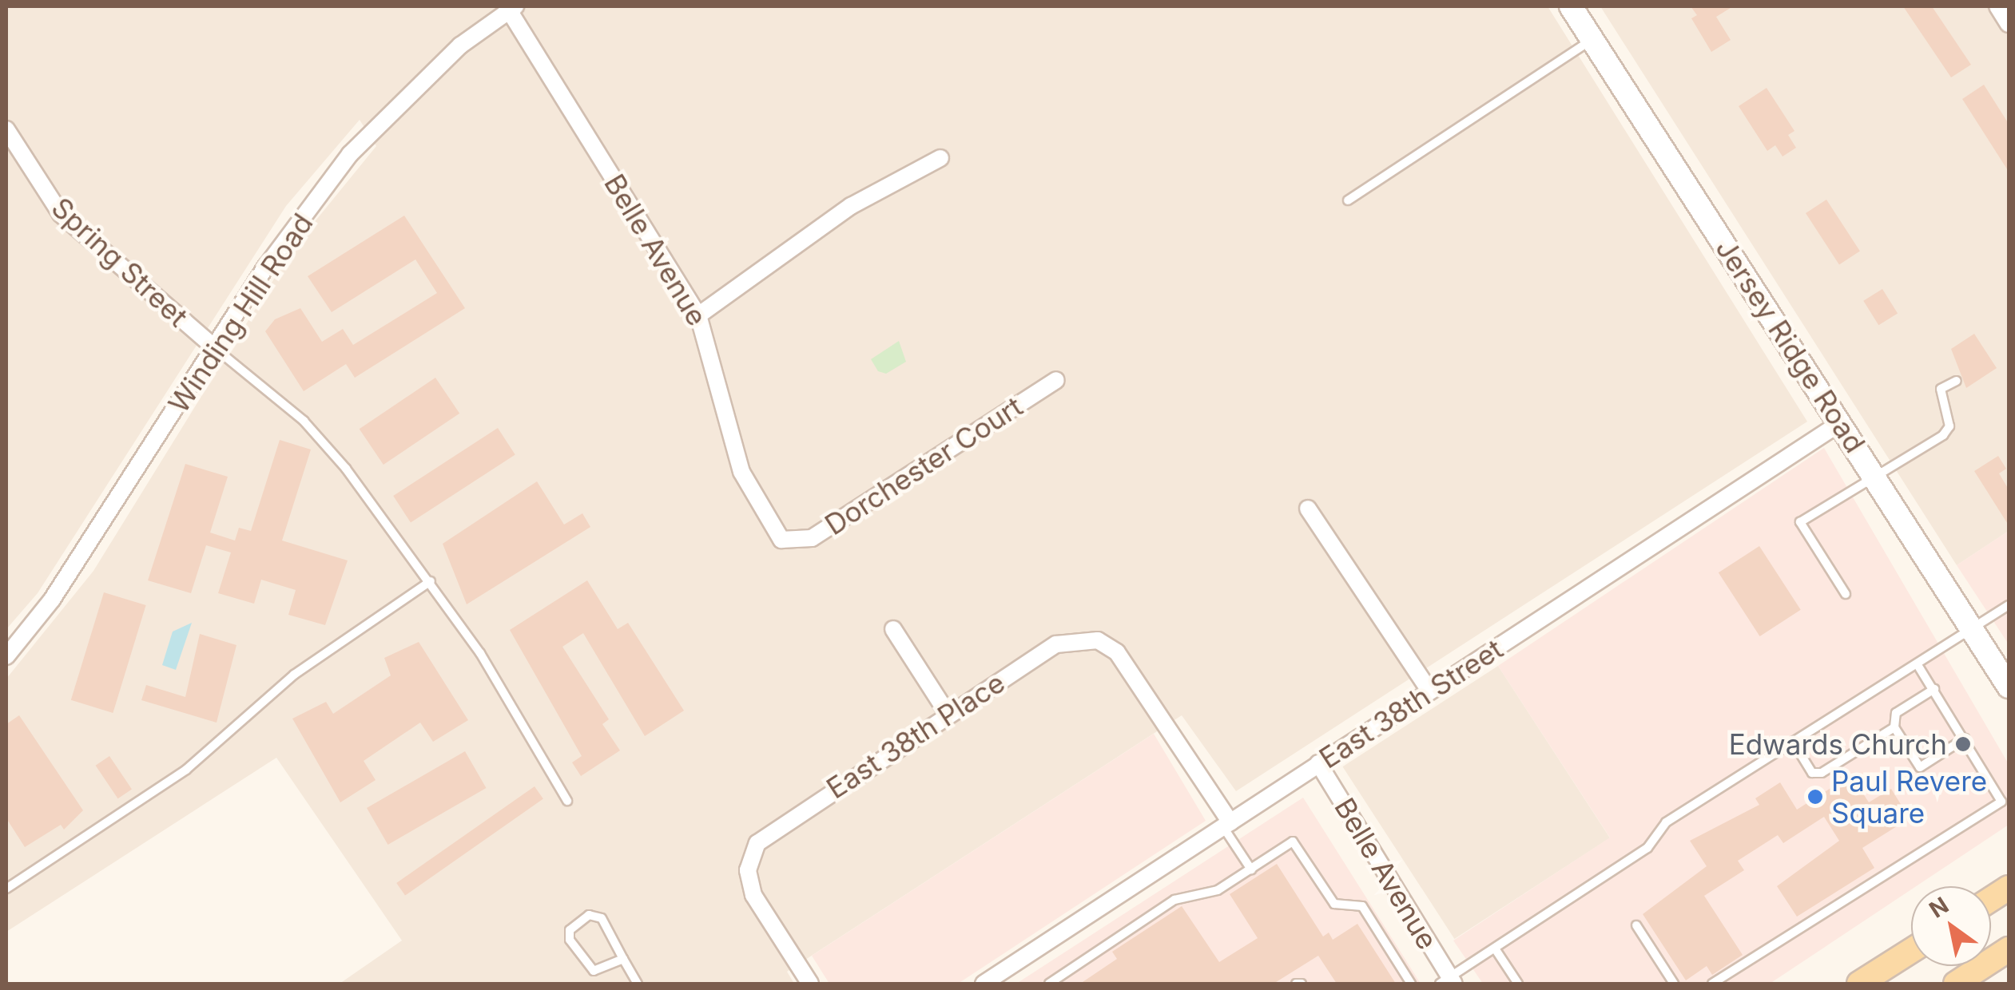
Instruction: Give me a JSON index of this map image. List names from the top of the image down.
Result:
{
  "streets": {
    "main road": ["Jersey Ridge Road"],
    "street": [
      "Belle Avenue",
      "Spring Street",
      "Winding Hill Road",
      "Dorchester Court",
      "East 38th Street",
      "East 38th Place"
    ]
  },
  "crossings": [
    ["Belle Avenue", "Winding Hill Road"],
    ["Belle Avenue", "Dorchester Court"],
    ["Belle Avenue", "East 38th Street"],
    ["Spring Street", "Winding Hill Road"],
    ["Jersey Ridge Road", "East 38th Street"],
    ["East 38th Street", "East 38th Place"]
  ],
  "places": ["Edwards Church", "Paul Revere Square"],
  "north": "top left"
}
